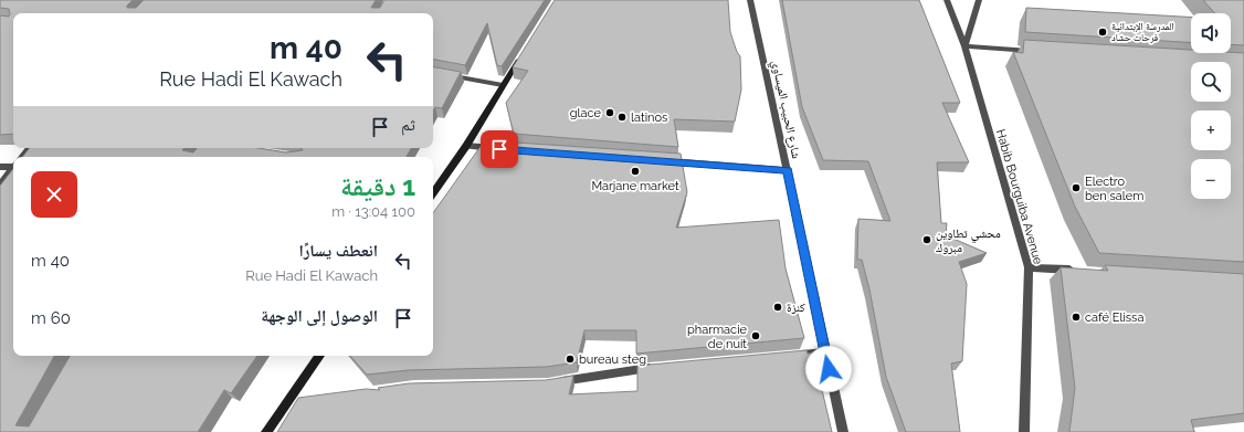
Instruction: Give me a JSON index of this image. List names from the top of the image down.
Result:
{
  "streets": {
    "street": ["شارع الحبيب الميساوي", "Habib Bourguiba Avenue"]
  },
  "places": [
    "المدرسة الإبتدائية فرحات حشاد",
    "glace",
    "latinos",
    "Marjane market",
    "Electro ben salem",
    "محشي تطاوين مبروك",
    "كنزة",
    "café Elissa",
    "pharmacie de nuit",
    "bureau steg"
  ],
  "page": {
    "map_buttons": ["+", "−"],
    "turn": ["40 m", "Rue Hadi El Kawach"],
    "then": "ثم",
    "heading": ["1 دقيقة", "100 m · 13:04"],
    "list": [
      {
        "name": "انعطف يسارًا",
        "note": "Rue Hadi El Kawach",
        "value": "40 m"
      },
      {
        "name": "الوصول إلى الوجهة",
        "value": "60 m"
      }
    ]
  }
}
